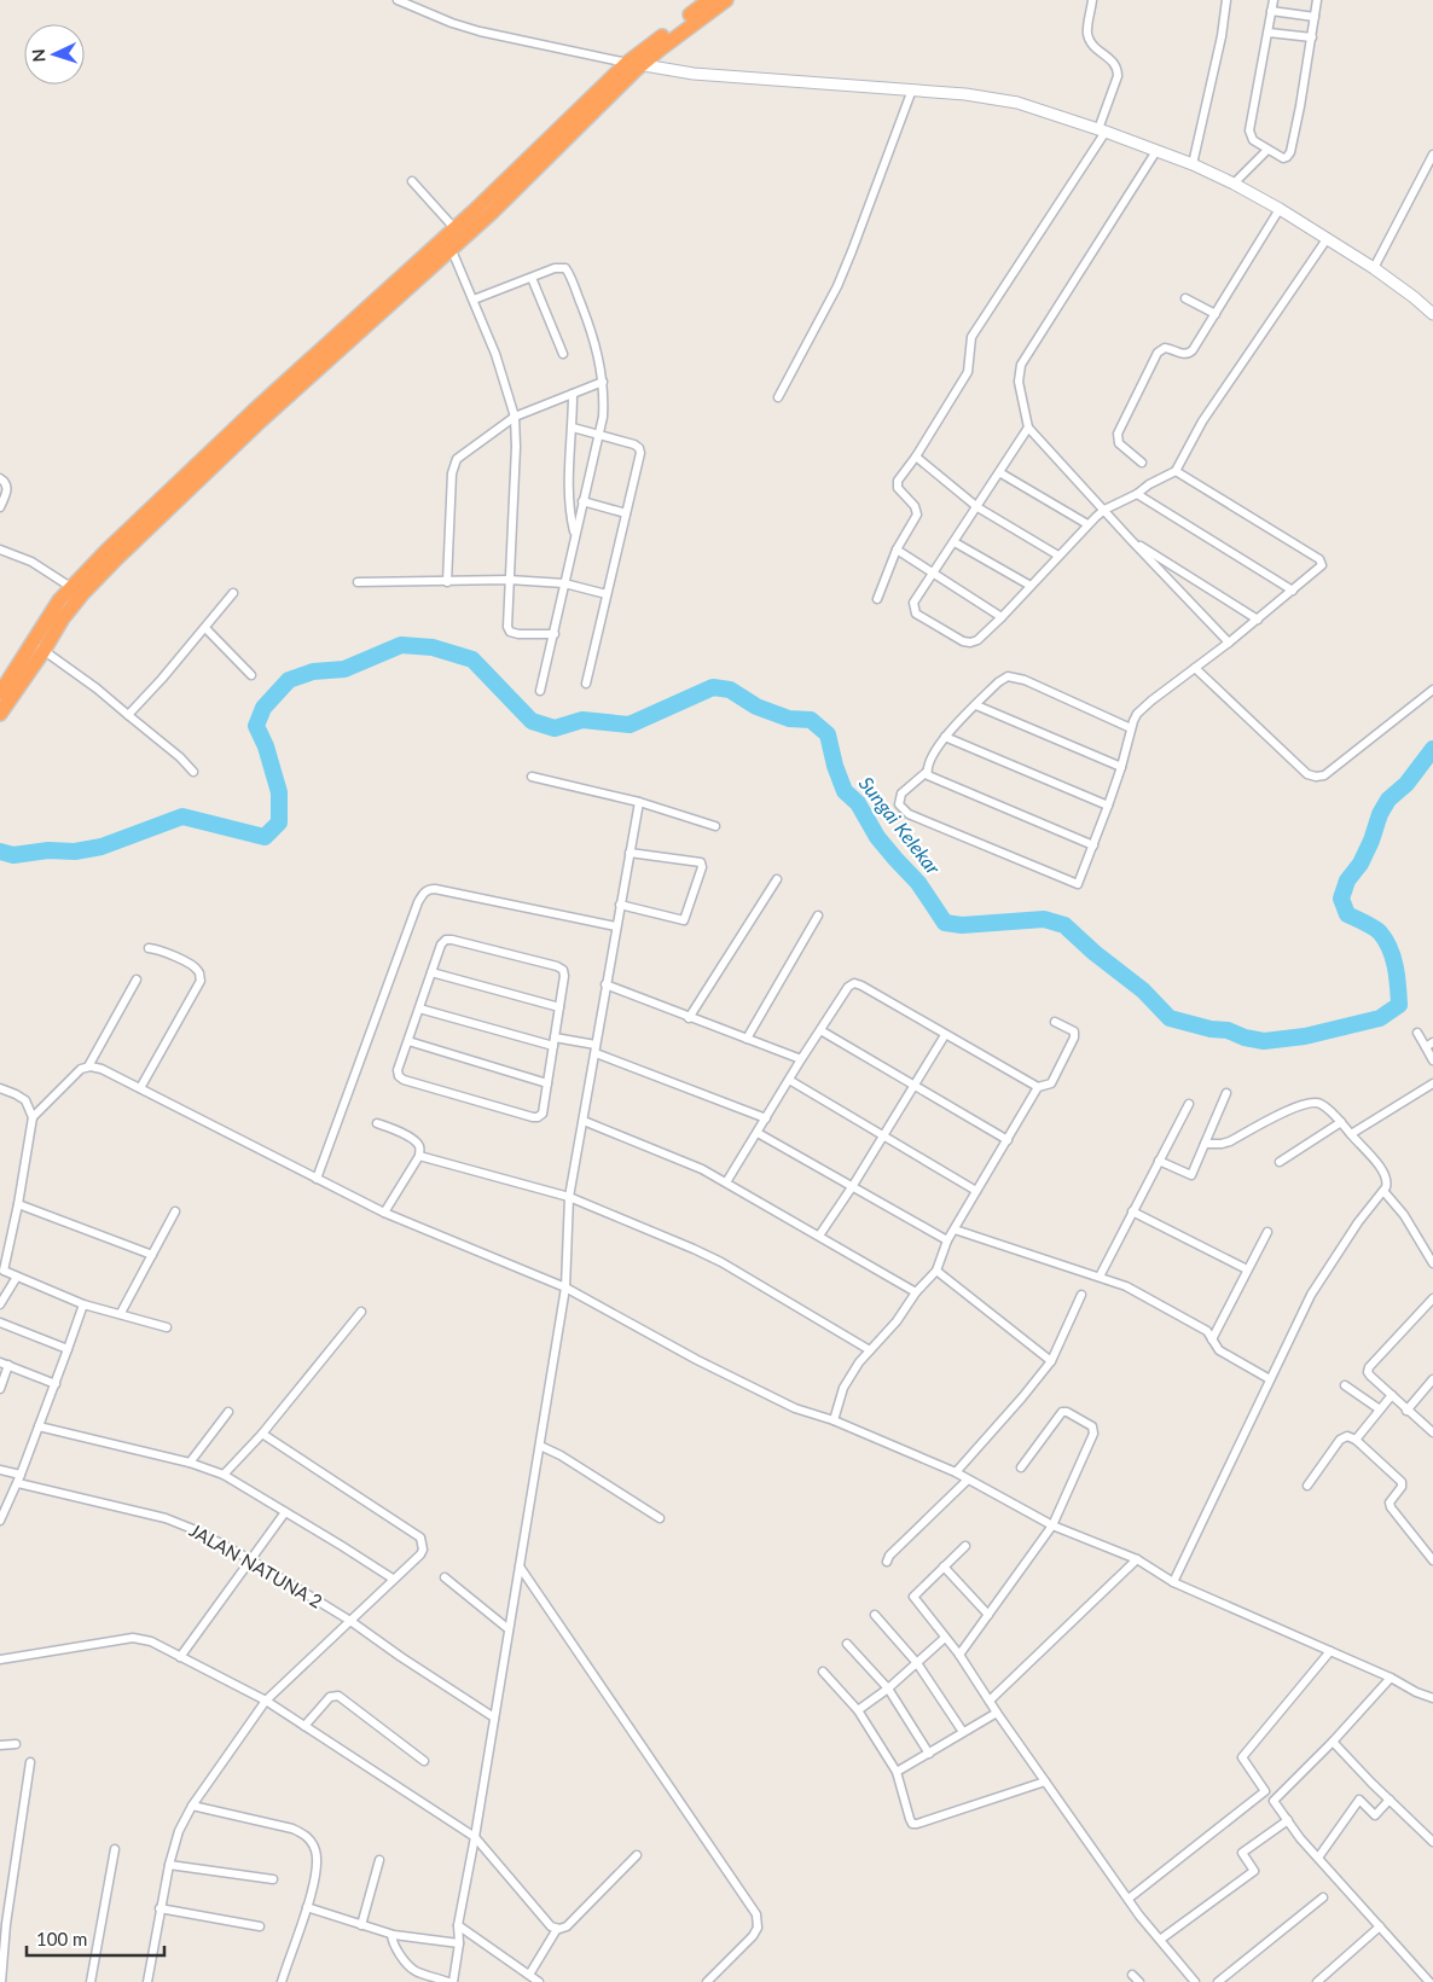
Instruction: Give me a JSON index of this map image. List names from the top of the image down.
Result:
{
  "streets": {
    "street": ["JALAN NATUNA 2"]
  },
  "water": ["Sungai Kelekar"],
  "scale_bar": "100 m",
  "north": "left"
}
